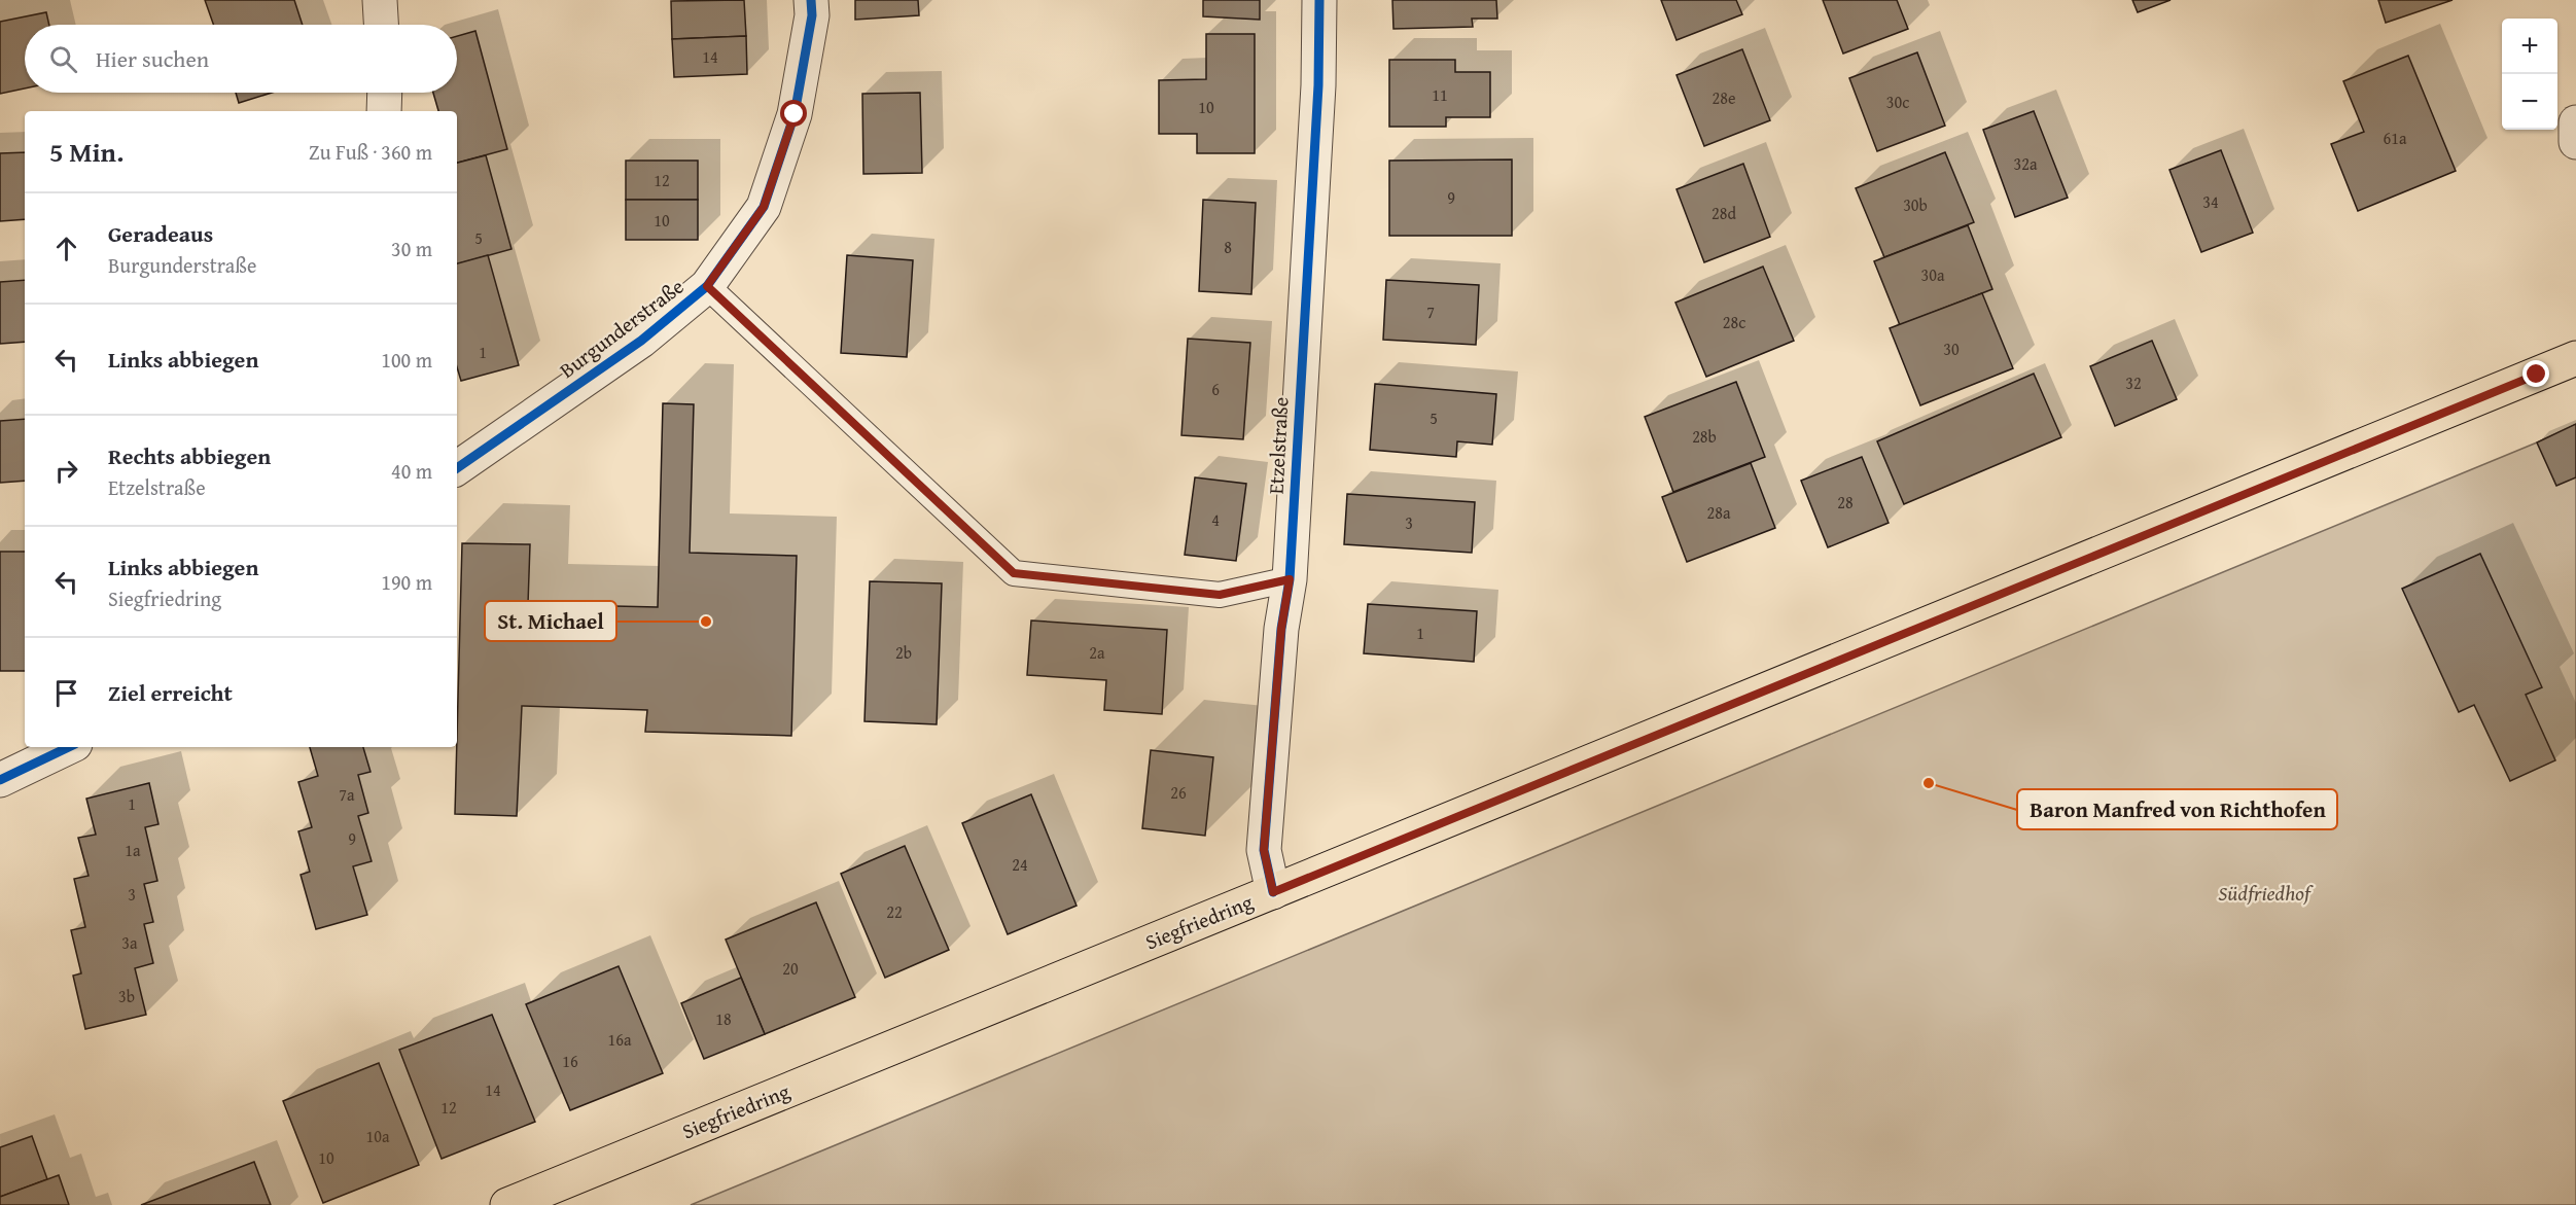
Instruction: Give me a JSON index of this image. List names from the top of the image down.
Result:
{
  "streets": {
    "main road": ["Siegfriedring"],
    "street": ["Burgunderstraße", "Etzelstraße"]
  },
  "crossings": [
    ["Etzelstraße", "Siegfriedring"]
  ],
  "parks": ["Südfriedhof"],
  "places": ["St. Michael", "Baron Manfred von Richthofen"],
  "house_numbers": [
    "14",
    "11",
    "28e",
    "30c",
    "10",
    "61a",
    "32a",
    "12",
    "9",
    "34",
    "30b",
    "28d",
    "10",
    "5",
    "8",
    "30a",
    "7",
    "28c",
    "30",
    "1",
    "32",
    "6",
    "5",
    "28b",
    "28",
    "28a",
    "4",
    "3",
    "1",
    "2b",
    "2a",
    "26",
    "7a",
    "1",
    "9",
    "1a",
    "24",
    "3",
    "22",
    "3a",
    "20",
    "3b",
    "18",
    "16a",
    "16",
    "14",
    "12",
    "10a",
    "10"
  ],
  "page": {
    "map_buttons": ["+", "−"],
    "search": "Hier suchen",
    "heading": ["5 Min.", "Zu Fuß · 360 m"],
    "list": [
      ["Geradeaus", "Burgunderstraße", "30 m"],
      ["Links abbiegen", "100 m"],
      ["Rechts abbiegen", "Etzelstraße", "40 m"],
      ["Links abbiegen", "Siegfriedring", "190 m"],
      "Ziel erreicht"
    ]
  }
}
